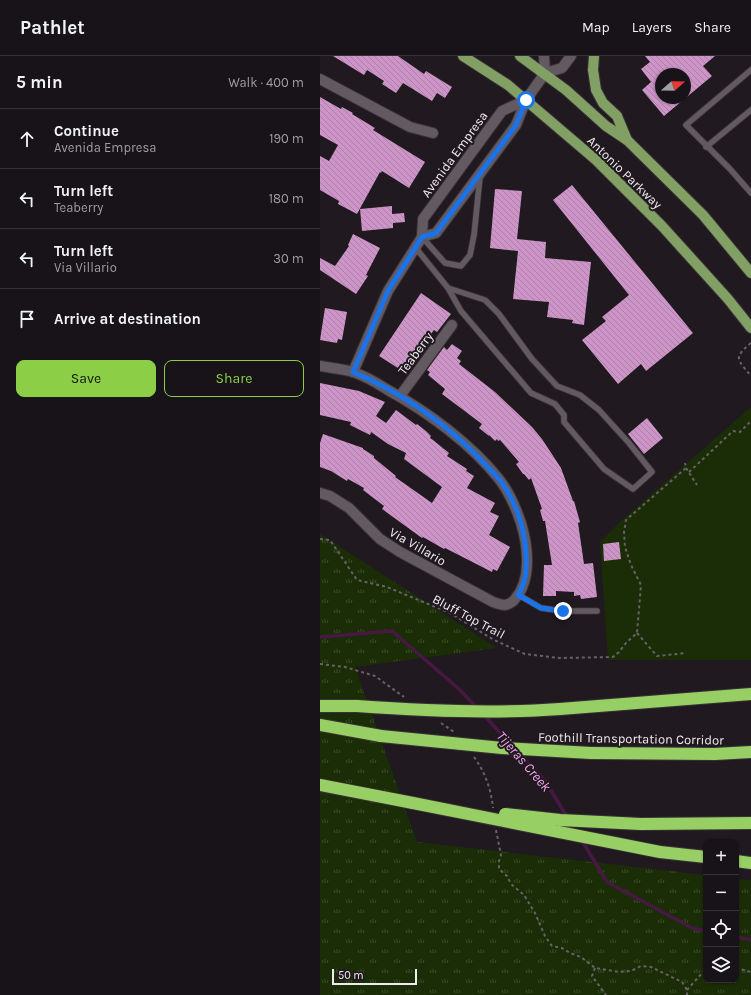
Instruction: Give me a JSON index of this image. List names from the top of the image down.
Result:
{
  "streets": {
    "highway": ["Foothill Transportation Corridor"],
    "main road": ["Antonio Parkway"],
    "street": ["Avenida Empresa", "Teaberry", "Via Villario"],
    "path": ["Bluff Top Trail"]
  },
  "crossings": [
    ["Avenida Empresa", "Antonio Parkway"]
  ],
  "water": ["Tijeras Creek"],
  "scale_bar": "50 m",
  "north": "right",
  "page": {
    "header": "Pathlet",
    "nav": ["Map", "Layers", "Share"],
    "heading": ["5 min", "Walk · 400 m"],
    "list": [
      ["Continue", "Avenida Empresa", "190 m"],
      ["Turn left", "Teaberry", "180 m"],
      ["Turn left", "Via Villario", "30 m"],
      "Arrive at destination"
    ],
    "buttons": ["Save", "Share"],
    "map_buttons": ["+", "−"],
    "scale": "50 m"
  }
}
